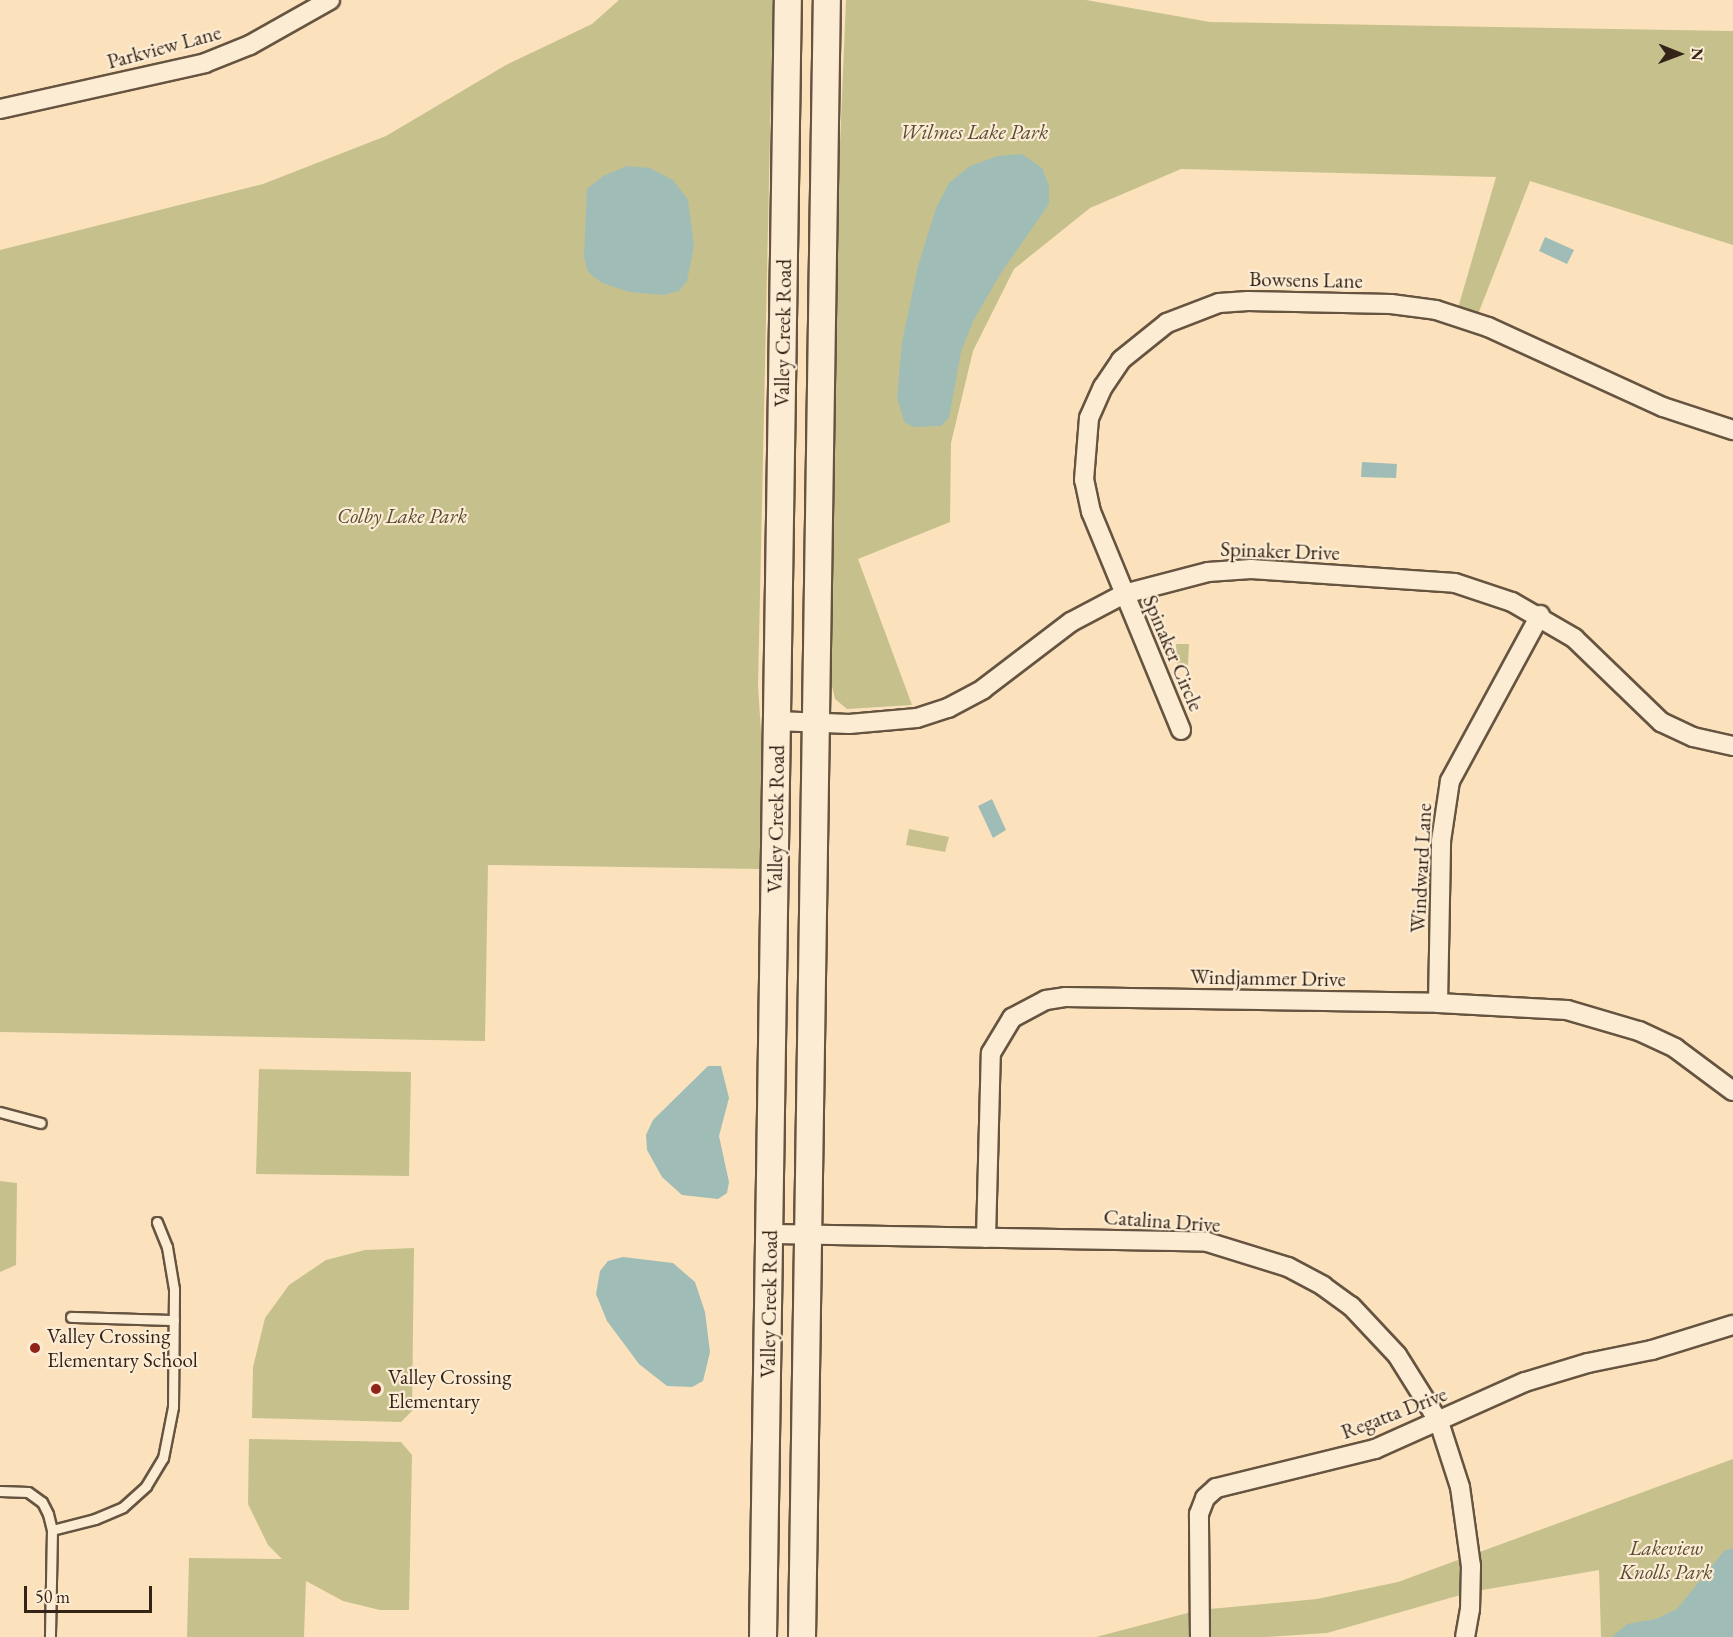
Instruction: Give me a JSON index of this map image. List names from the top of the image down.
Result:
{
  "streets": {
    "main road": ["Valley Creek Road"],
    "street": [
      "Parkview Lane",
      "Bowsens Lane",
      "Spinaker Drive",
      "Spinaker Circle",
      "Windward Lane",
      "Windjammer Drive",
      "Catalina Drive",
      "Regatta Drive"
    ]
  },
  "crossings": [
    ["Bowsens Lane", "Spinaker Drive"],
    ["Bowsens Lane", "Spinaker Circle"],
    ["Valley Creek Road", "Spinaker Drive"],
    ["Valley Creek Road", "Catalina Drive"],
    ["Spinaker Drive", "Spinaker Circle"],
    ["Spinaker Drive", "Windward Lane"],
    ["Windward Lane", "Windjammer Drive"],
    ["Windjammer Drive", "Catalina Drive"],
    ["Catalina Drive", "Regatta Drive"]
  ],
  "parks": ["Wilmes Lake Park", "Colby Lake Park", "Lakeview Knolls Park"],
  "places": ["Valley Crossing Elementary School", "Valley Crossing Elementary"],
  "scale_bar": "50 m",
  "north": "right"
}
